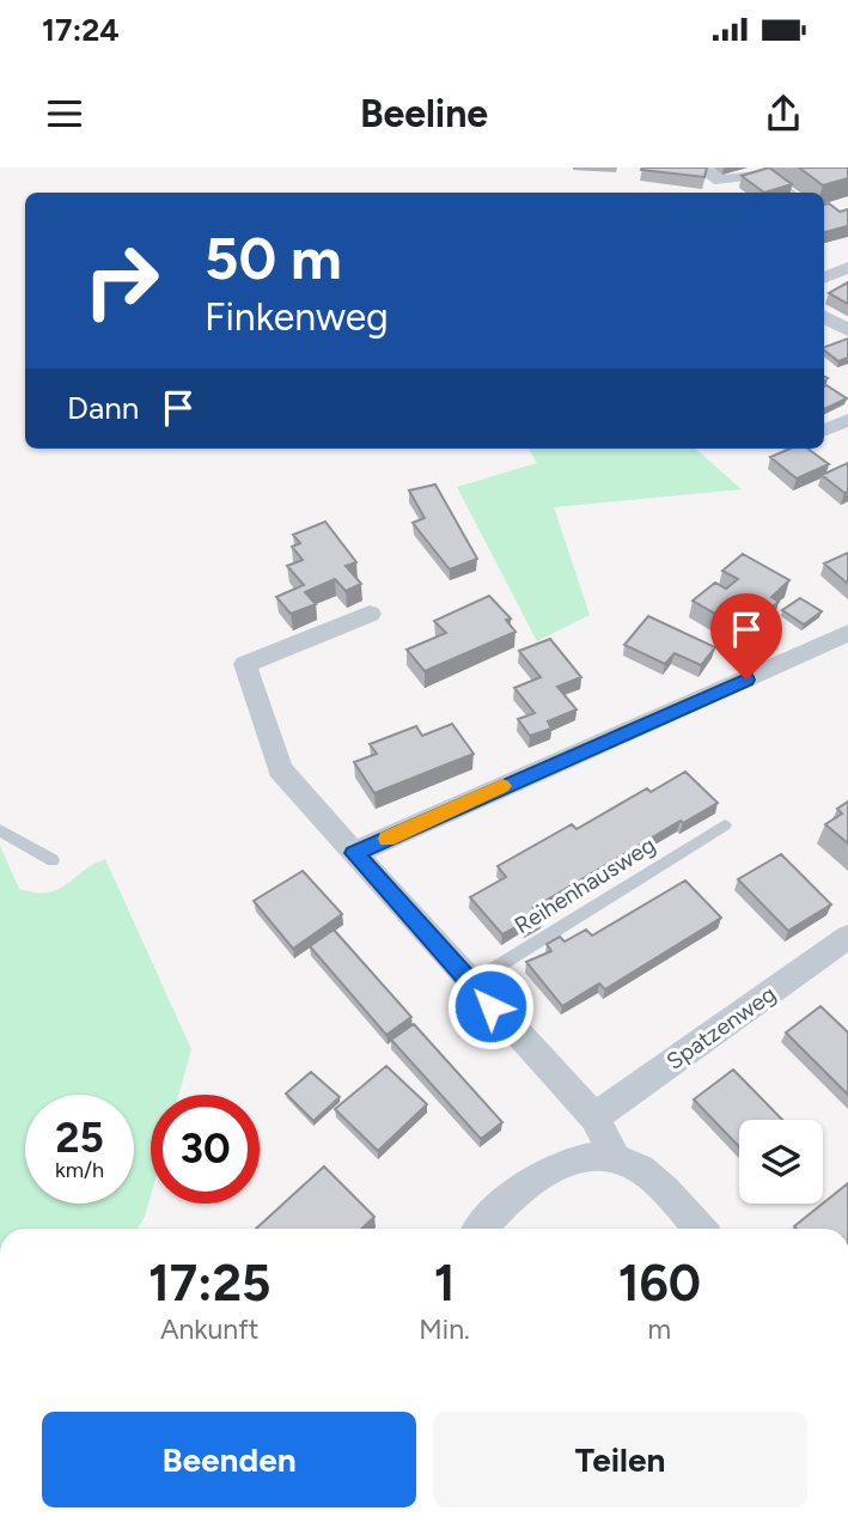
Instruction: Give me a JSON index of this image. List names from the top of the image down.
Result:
{
  "streets": {
    "street": ["Spatzenweg"],
    "lane": ["Reihenhausweg"]
  },
  "page": {
    "status": "17:24",
    "header": "Beeline",
    "turn": ["50 m", "Finkenweg"],
    "then": "Dann",
    "speed": "25 km/h",
    "limit": "30",
    "eta": [
      "17:25",
      "Ankunft",
      "1",
      "Min.",
      "160",
      "m"
    ],
    "buttons": ["Beenden", "Teilen"]
  }
}
